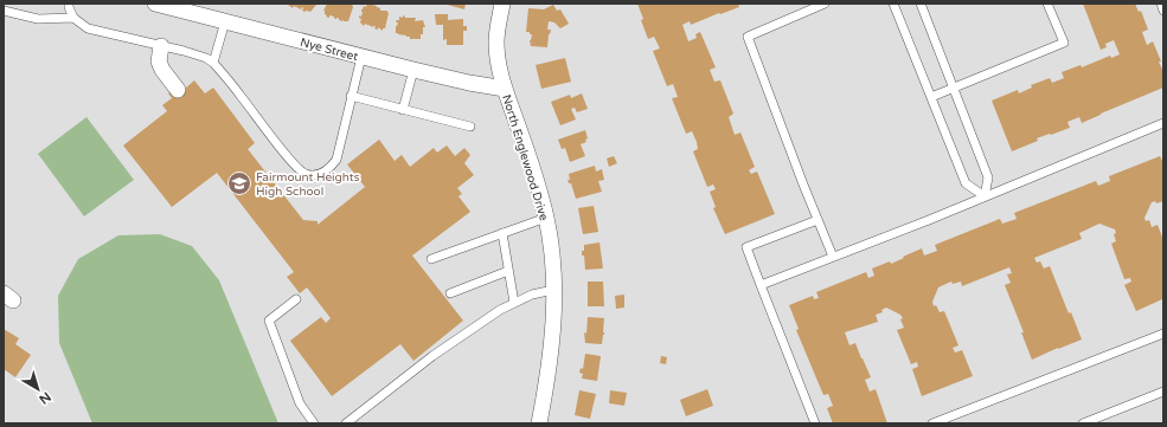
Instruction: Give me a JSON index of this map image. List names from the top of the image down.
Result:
{
  "streets": {
    "street": ["Nye Street", "North Englewood Drive"]
  },
  "crossings": [
    ["Nye Street", "North Englewood Drive"]
  ],
  "places": {
    "school or university": ["Fairmount Heights High School"]
  },
  "north": "bottom right"
}
